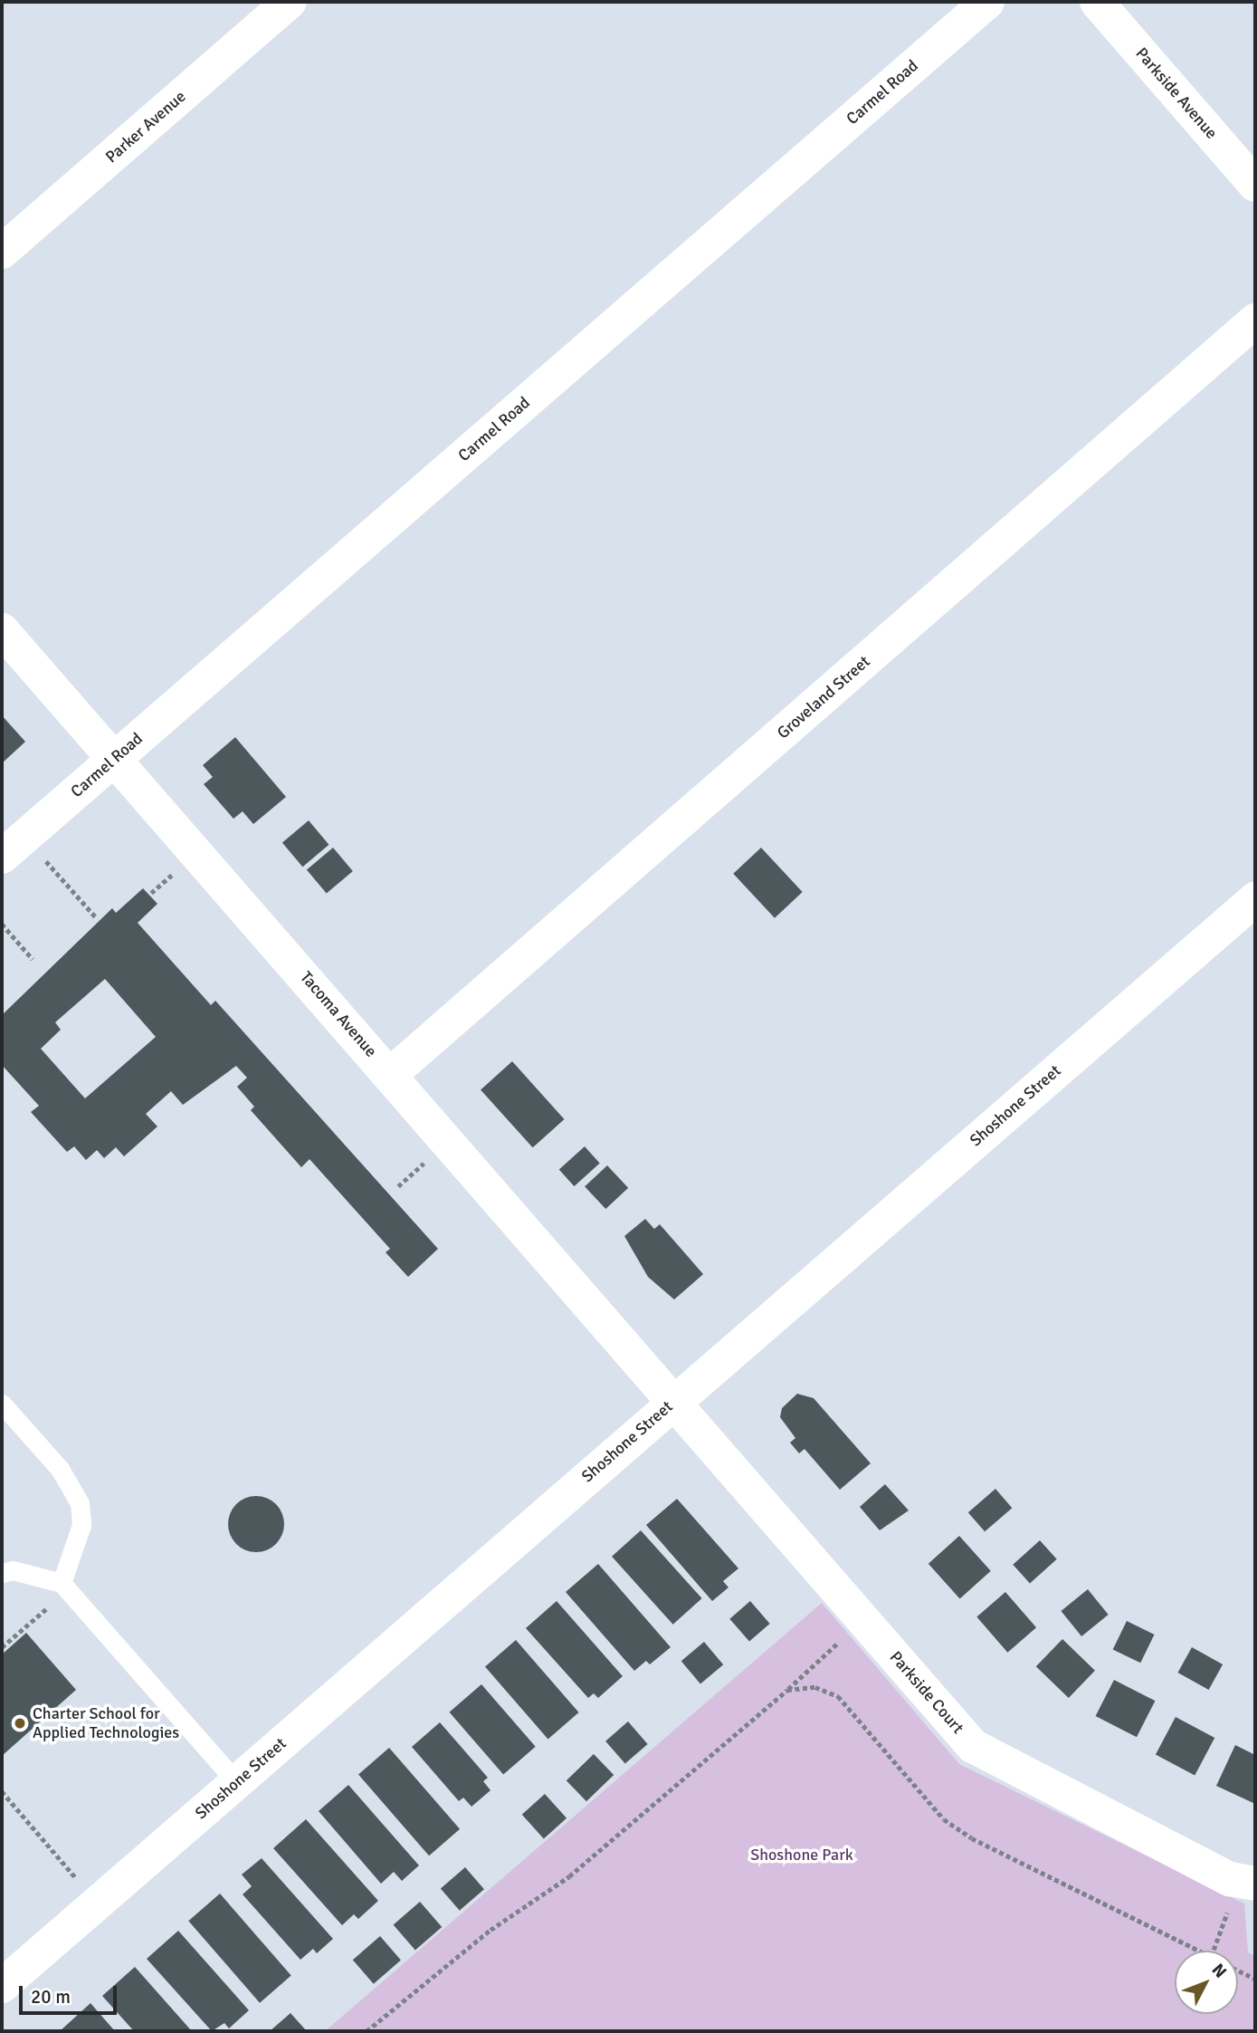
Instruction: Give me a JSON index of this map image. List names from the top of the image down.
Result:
{
  "streets": {
    "street": [
      "Carmel Road",
      "Parkside Avenue",
      "Parker Avenue",
      "Groveland Street",
      "Tacoma Avenue",
      "Shoshone Street",
      "Parkside Court"
    ]
  },
  "crossings": [
    ["Carmel Road", "Tacoma Avenue"],
    ["Groveland Street", "Tacoma Avenue"],
    ["Tacoma Avenue", "Shoshone Street"],
    ["Tacoma Avenue", "Parkside Court"],
    ["Shoshone Street", "Parkside Court"]
  ],
  "parks": ["Shoshone Park"],
  "places": ["Charter School for Applied Technologies"],
  "scale_bar": "20 m",
  "north": "top right"
}
